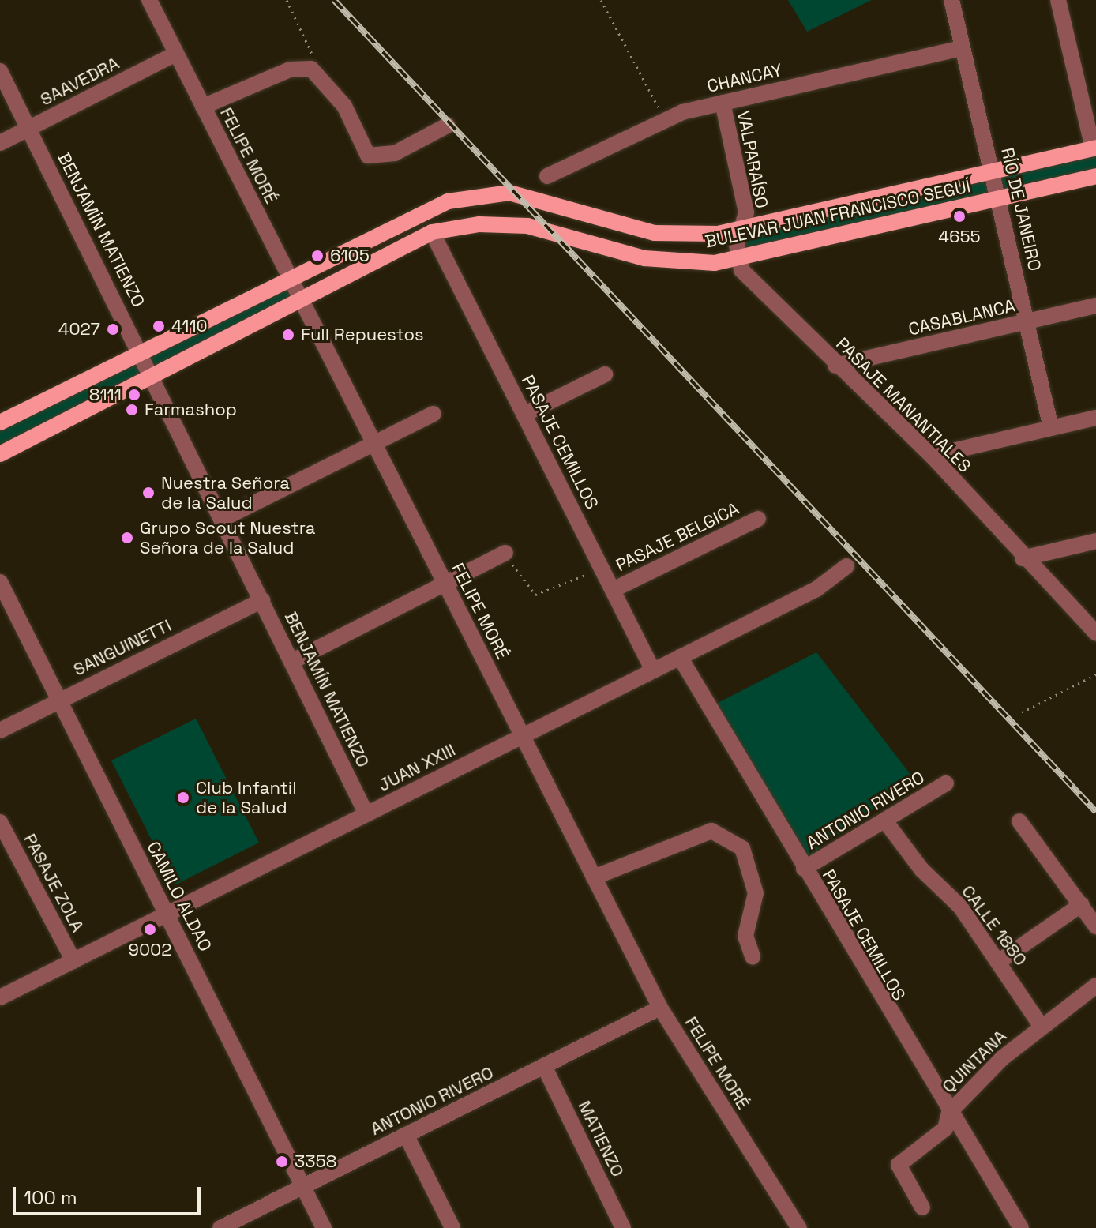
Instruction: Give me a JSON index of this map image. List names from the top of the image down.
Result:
{
  "streets": {
    "main road": ["BULEVAR JUAN FRANCISCO SEGUÍ"],
    "street": [
      "CHANCAY",
      "SAAVEDRA",
      "FELIPE MORÉ",
      "VALPARAÍSO",
      "RÍO DE JANEIRO",
      "BENJAMÍN MATIENZO",
      "CASABLANCA",
      "PASAJE MANANTIALES",
      "PASAJE CEMILLOS",
      "PASAJE BELGICA",
      "SANGUINETTI",
      "JUAN XXIII",
      "ANTONIO RIVERO",
      "PASAJE ZOLA",
      "CAMILO ALDAO",
      "CALLE 1880",
      "QUINTANA",
      "MATIENZO"
    ]
  },
  "crossings": [
    ["CHANCAY", "VALPARAÍSO"],
    ["CHANCAY", "RÍO DE JANEIRO"],
    ["SAAVEDRA", "FELIPE MORÉ"],
    ["SAAVEDRA", "BENJAMÍN MATIENZO"],
    ["FELIPE MORÉ", "BULEVAR JUAN FRANCISCO SEGUÍ"],
    ["FELIPE MORÉ", "JUAN XXIII"],
    ["FELIPE MORÉ", "ANTONIO RIVERO"],
    ["VALPARAÍSO", "BULEVAR JUAN FRANCISCO SEGUÍ"],
    ["VALPARAÍSO", "PASAJE MANANTIALES"],
    ["RÍO DE JANEIRO", "BULEVAR JUAN FRANCISCO SEGUÍ"],
    ["RÍO DE JANEIRO", "CASABLANCA"],
    ["BULEVAR JUAN FRANCISCO SEGUÍ", "BENJAMÍN MATIENZO"],
    ["BULEVAR JUAN FRANCISCO SEGUÍ", "PASAJE MANANTIALES"],
    ["BULEVAR JUAN FRANCISCO SEGUÍ", "PASAJE CEMILLOS"],
    ["BENJAMÍN MATIENZO", "SANGUINETTI"],
    ["BENJAMÍN MATIENZO", "JUAN XXIII"],
    ["CASABLANCA", "PASAJE MANANTIALES"],
    ["PASAJE CEMILLOS", "PASAJE BELGICA"],
    ["PASAJE CEMILLOS", "JUAN XXIII"],
    ["PASAJE CEMILLOS", "ANTONIO RIVERO"],
    ["PASAJE CEMILLOS", "QUINTANA"],
    ["SANGUINETTI", "CAMILO ALDAO"],
    ["JUAN XXIII", "PASAJE ZOLA"],
    ["JUAN XXIII", "CAMILO ALDAO"],
    ["ANTONIO RIVERO", "CAMILO ALDAO"],
    ["ANTONIO RIVERO", "CALLE 1880"],
    ["ANTONIO RIVERO", "MATIENZO"],
    ["CALLE 1880", "QUINTANA"]
  ],
  "places": [
    "4655",
    "6105",
    "4110",
    "4027",
    "Full Repuestos",
    "8111",
    "Farmashop",
    "Nuestra Señora de la Salud",
    "Grupo Scout Nuestra Señora de la Salud",
    "Club Infantil de la Salud",
    "9002",
    "3358"
  ],
  "scale_bar": "100 m"
}
